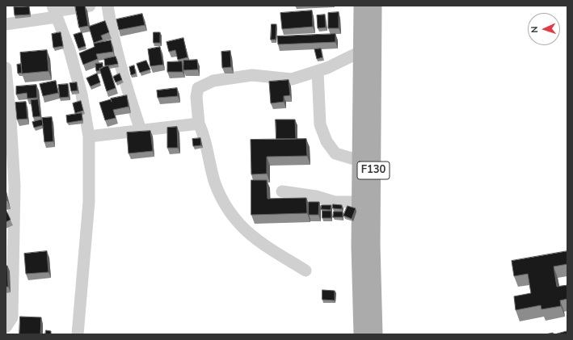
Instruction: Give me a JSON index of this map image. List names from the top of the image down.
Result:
{
  "streets": {
    "main road": ["F130"]
  },
  "north": "left"
}
